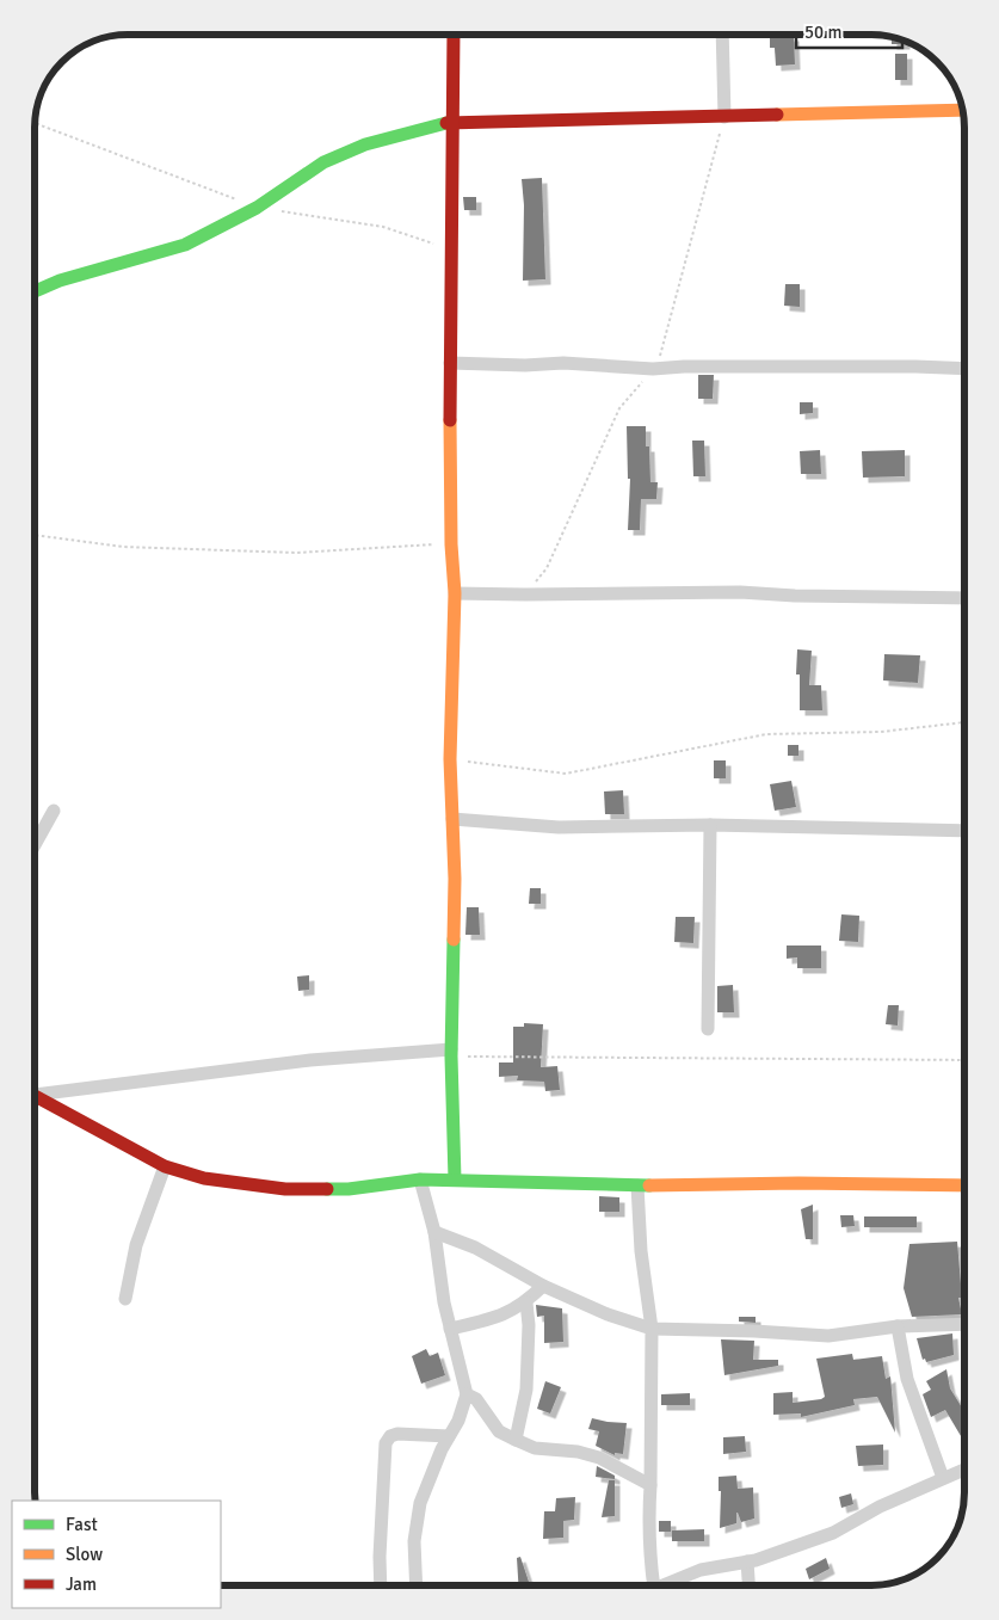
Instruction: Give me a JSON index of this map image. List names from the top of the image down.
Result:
{
  "legend": ["Fast", "Slow", "Jam"],
  "scale_bar": "50 m"
}
